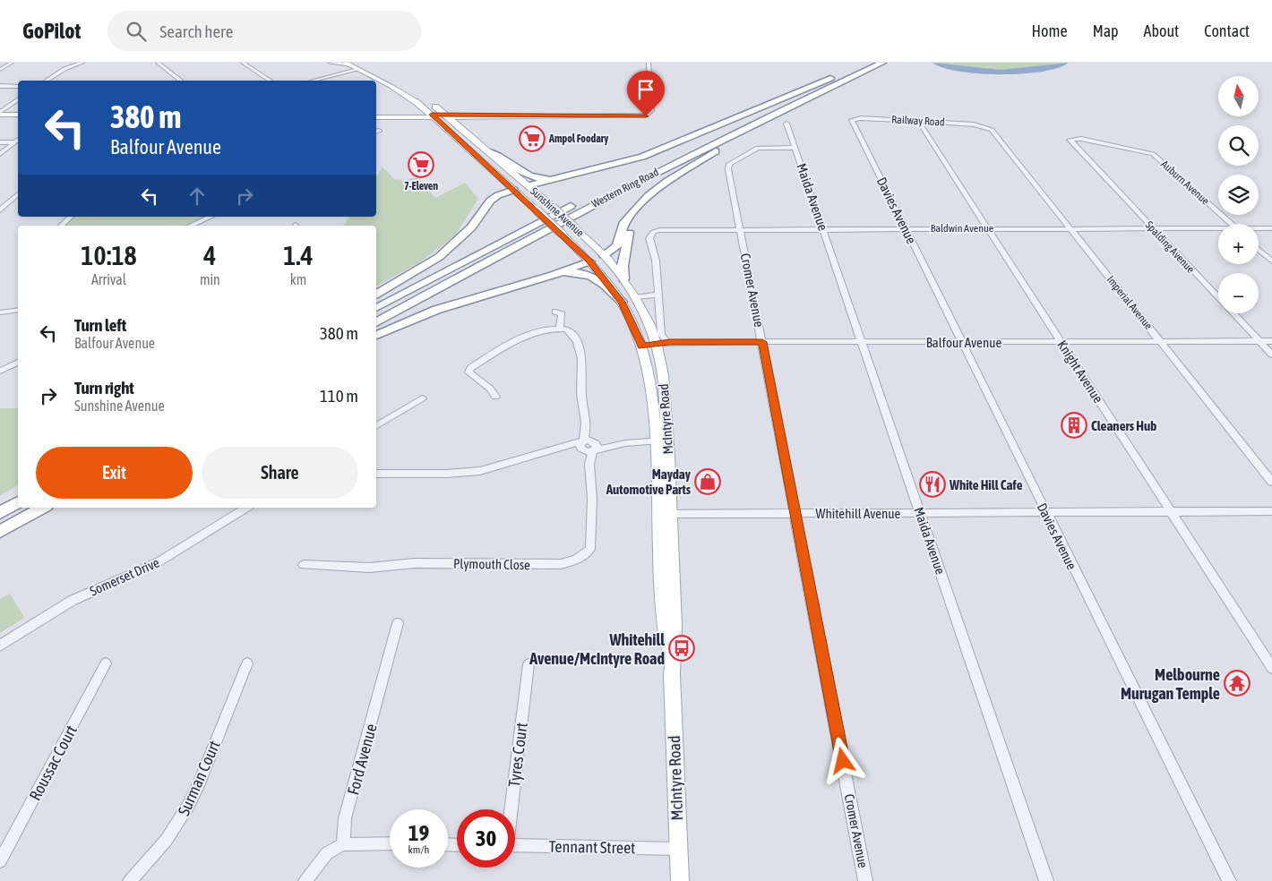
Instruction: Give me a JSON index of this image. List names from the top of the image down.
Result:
{
  "streets": {
    "highway": ["Western Ring Road"],
    "main road": ["Sunshine Avenue", "McIntyre Road"],
    "street": [
      "Railway Road",
      "Auburn Avenue",
      "Maida Avenue",
      "Davies Avenue",
      "Baldwin Avenue",
      "Spalding Avenue",
      "Cromer Avenue",
      "Imperial Avenue",
      "Balfour Avenue",
      "Knight Avenue",
      "Whitehill Avenue",
      "Plymouth Close",
      "Somerset Drive",
      "Tyres Court",
      "Ford Avenue",
      "Roussac Court",
      "Surman Court",
      "Tennant Street"
    ]
  },
  "crossings": [
    ["Railway Road", "Davies Avenue"],
    ["Railway Road", "Imperial Avenue"],
    ["Railway Road", "Knight Avenue"],
    ["Auburn Avenue", "Spalding Avenue"],
    ["Maida Avenue", "Baldwin Avenue"],
    ["Maida Avenue", "Cromer Avenue"],
    ["Maida Avenue", "Balfour Avenue"],
    ["Maida Avenue", "Whitehill Avenue"],
    ["Davies Avenue", "Baldwin Avenue"],
    ["Davies Avenue", "Balfour Avenue"],
    ["Davies Avenue", "Whitehill Avenue"],
    ["Sunshine Avenue", "McIntyre Road"],
    ["Baldwin Avenue", "Spalding Avenue"],
    ["Baldwin Avenue", "Cromer Avenue"],
    ["Baldwin Avenue", "Imperial Avenue"],
    ["Baldwin Avenue", "Knight Avenue"],
    ["Baldwin Avenue", "McIntyre Road"],
    ["Spalding Avenue", "Balfour Avenue"],
    ["Cromer Avenue", "Balfour Avenue"],
    ["Cromer Avenue", "Whitehill Avenue"],
    ["Imperial Avenue", "Balfour Avenue"],
    ["Balfour Avenue", "Knight Avenue"],
    ["Balfour Avenue", "McIntyre Road"],
    ["Knight Avenue", "Whitehill Avenue"],
    ["McIntyre Road", "Whitehill Avenue"],
    ["McIntyre Road", "Tennant Street"]
  ],
  "places": {
    "supermarket": ["Ampol Foodary", "7-Eleven"],
    "building": ["Cleaners Hub"],
    "shop": ["Mayday Automotive Parts"],
    "restaurant": ["White Hill Cafe"],
    "bus stop": ["Whitehill Avenue/McIntyre Road"],
    "temple": ["Melbourne Murugan Temple"]
  },
  "north": "top",
  "page": {
    "header": "GoPilot",
    "search": "Search here",
    "nav": [
      "Home",
      "Map",
      "About",
      "Contact"
    ],
    "map_buttons": ["+", "−"],
    "turn": ["380 m", "Balfour Avenue"],
    "eta": [
      "10:18",
      "Arrival",
      "4",
      "min",
      "1.4",
      "km"
    ],
    "list": [
      {
        "name": "Turn left",
        "note": "Balfour Avenue",
        "value": "380 m"
      },
      {
        "name": "Turn right",
        "note": "Sunshine Avenue",
        "value": "110 m"
      }
    ],
    "buttons": ["Exit", "Share"],
    "speed": "19 km/h",
    "limit": "30"
  }
}
